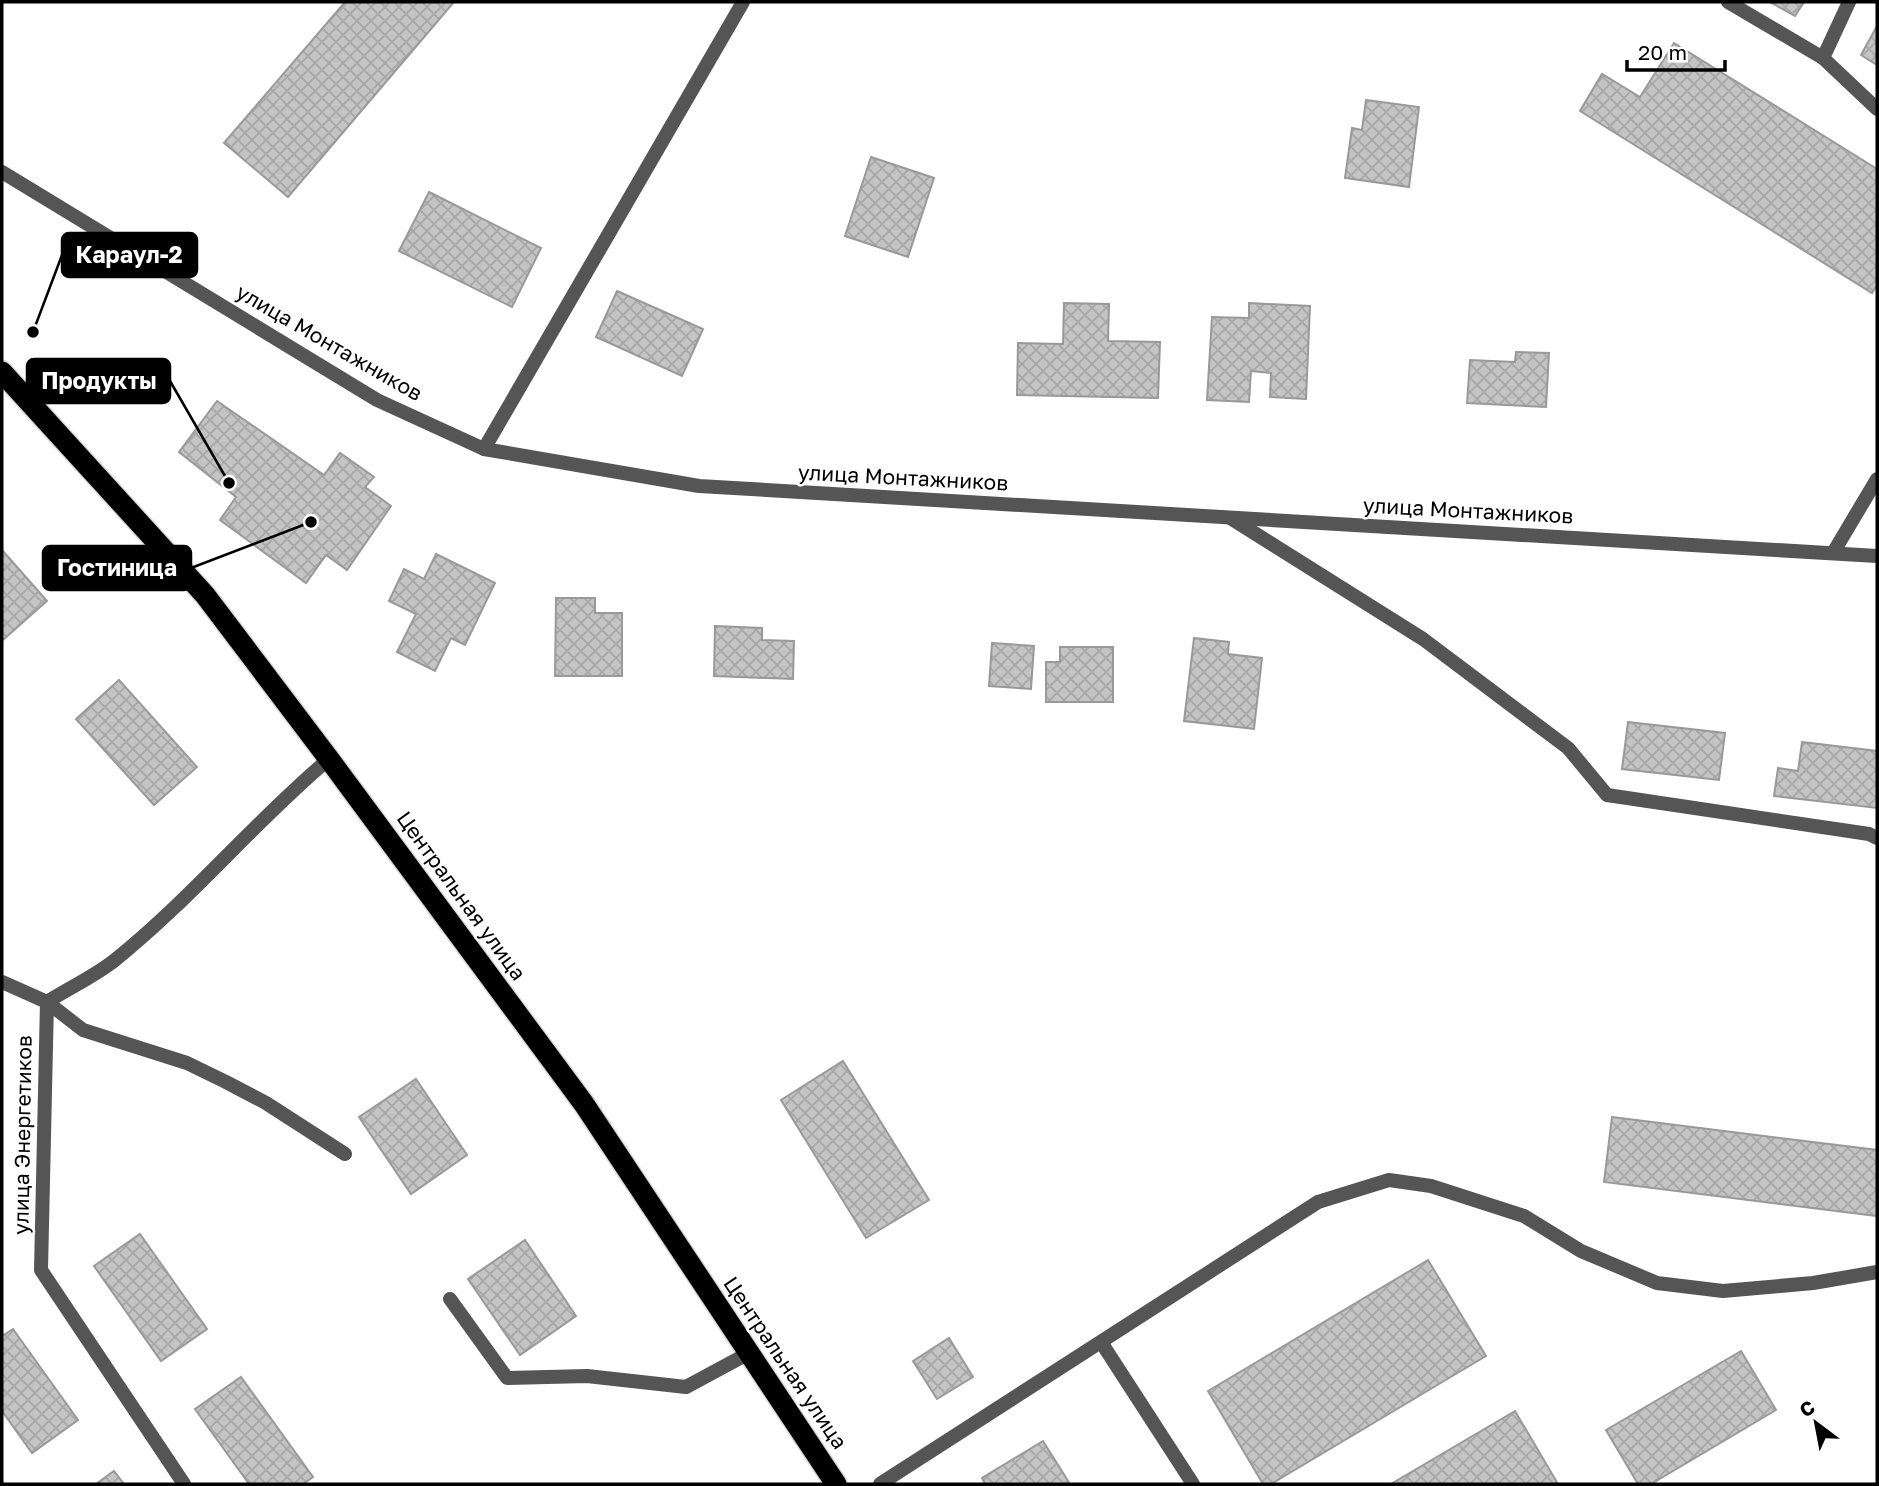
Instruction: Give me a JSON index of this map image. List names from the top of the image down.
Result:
{
  "streets": {
    "highway": ["Центральная улица"],
    "street": ["улица Монтажников", "улица Энергетиков"]
  },
  "places": ["Караул-2", "Продукты", "Гостиница"],
  "scale_bar": "20 m",
  "north": "top left"
}
